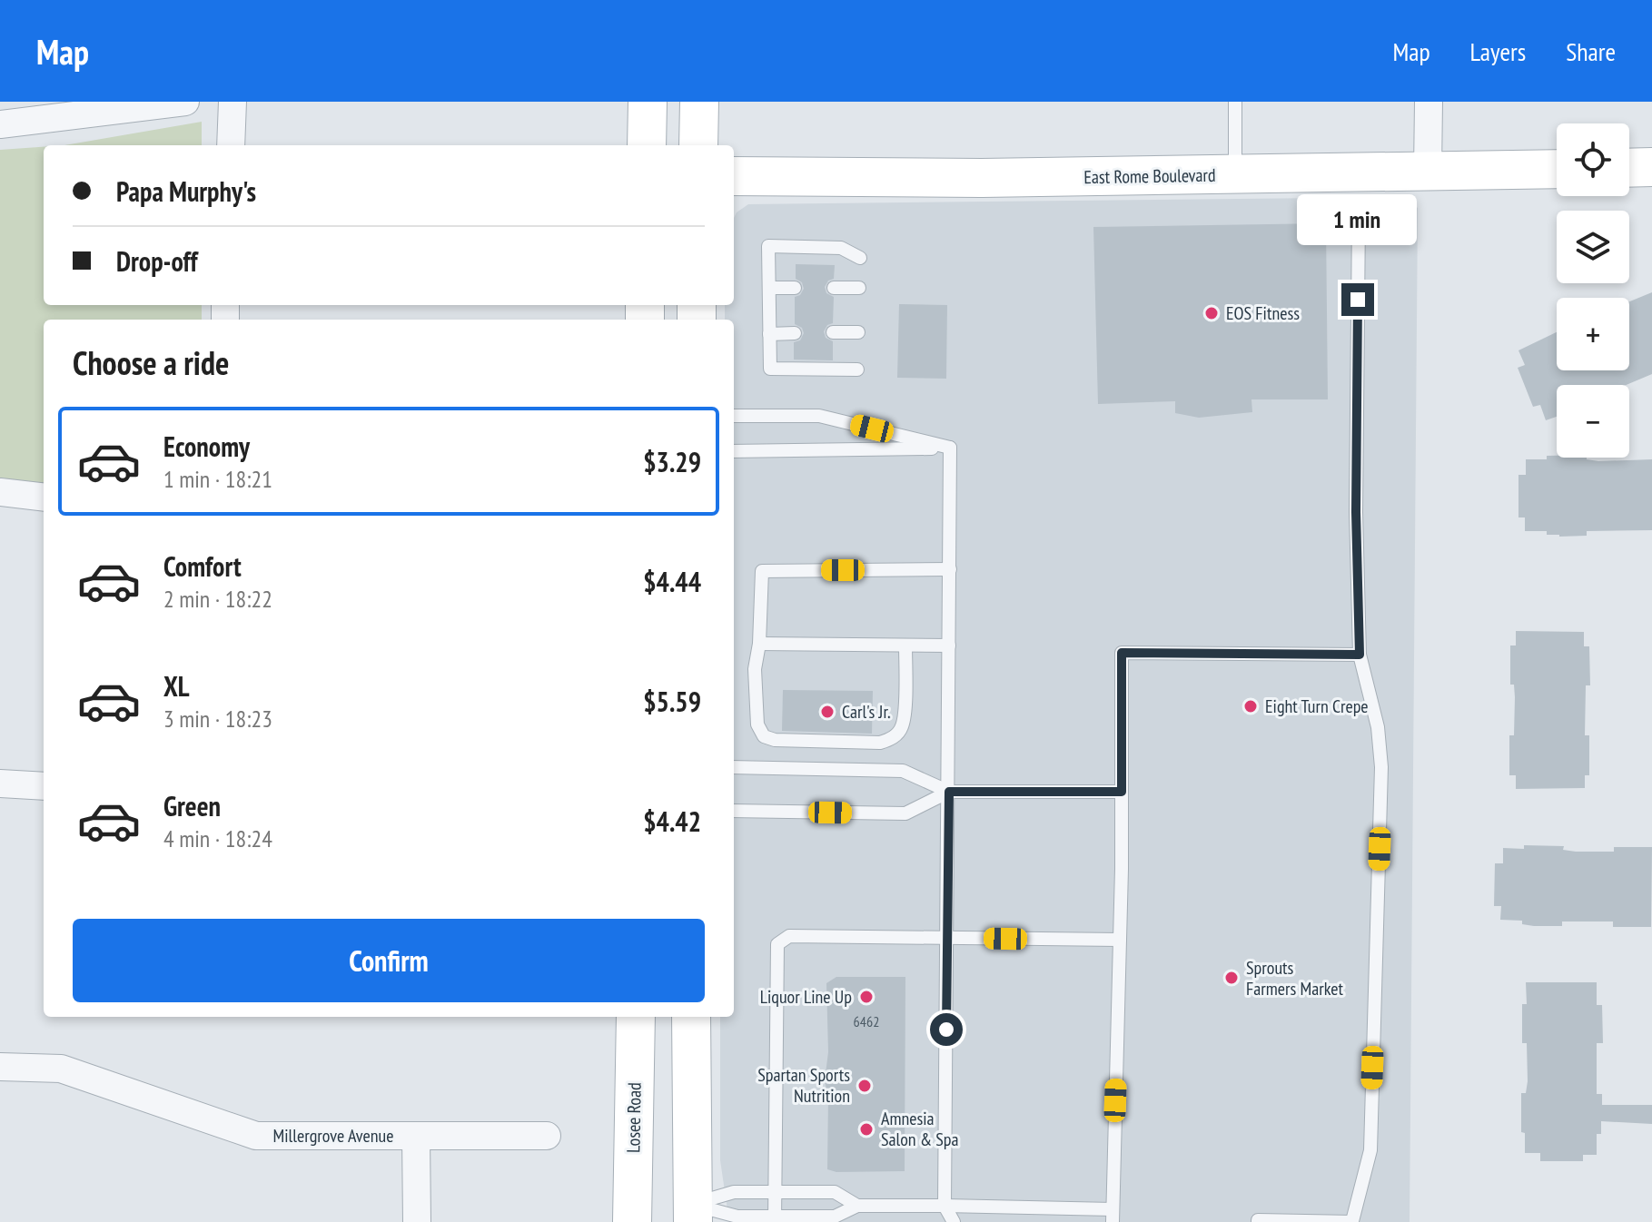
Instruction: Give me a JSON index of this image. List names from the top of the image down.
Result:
{
  "streets": {
    "street": ["East Rome Boulevard", "Losee Road", "Millergrove Avenue"]
  },
  "places": [
    "EOS Fitness",
    "Eight Turn Crepe",
    "Carl's Jr.",
    "Sprouts Farmers Market",
    "Liquor Line Up",
    "Spartan Sports Nutrition",
    "Amnesia Salon & Spa"
  ],
  "house_numbers": ["6462"],
  "page": {
    "header": "Map",
    "nav": ["Map", "Layers", "Share"],
    "map_buttons": ["+", "−"],
    "banner": ["Papa Murphy's", "Drop-off"],
    "bubble": "1 min",
    "heading": "Choose a ride",
    "list": [
      {
        "name": "Economy",
        "note": "1 min · 18:21",
        "value": "$3.29"
      },
      {
        "name": "Comfort",
        "note": "2 min · 18:22",
        "value": "$4.44"
      },
      {
        "name": "XL",
        "note": "3 min · 18:23",
        "value": "$5.59"
      },
      {
        "name": "Green",
        "note": "4 min · 18:24",
        "value": "$4.42"
      }
    ],
    "buttons": "Confirm"
  }
}
